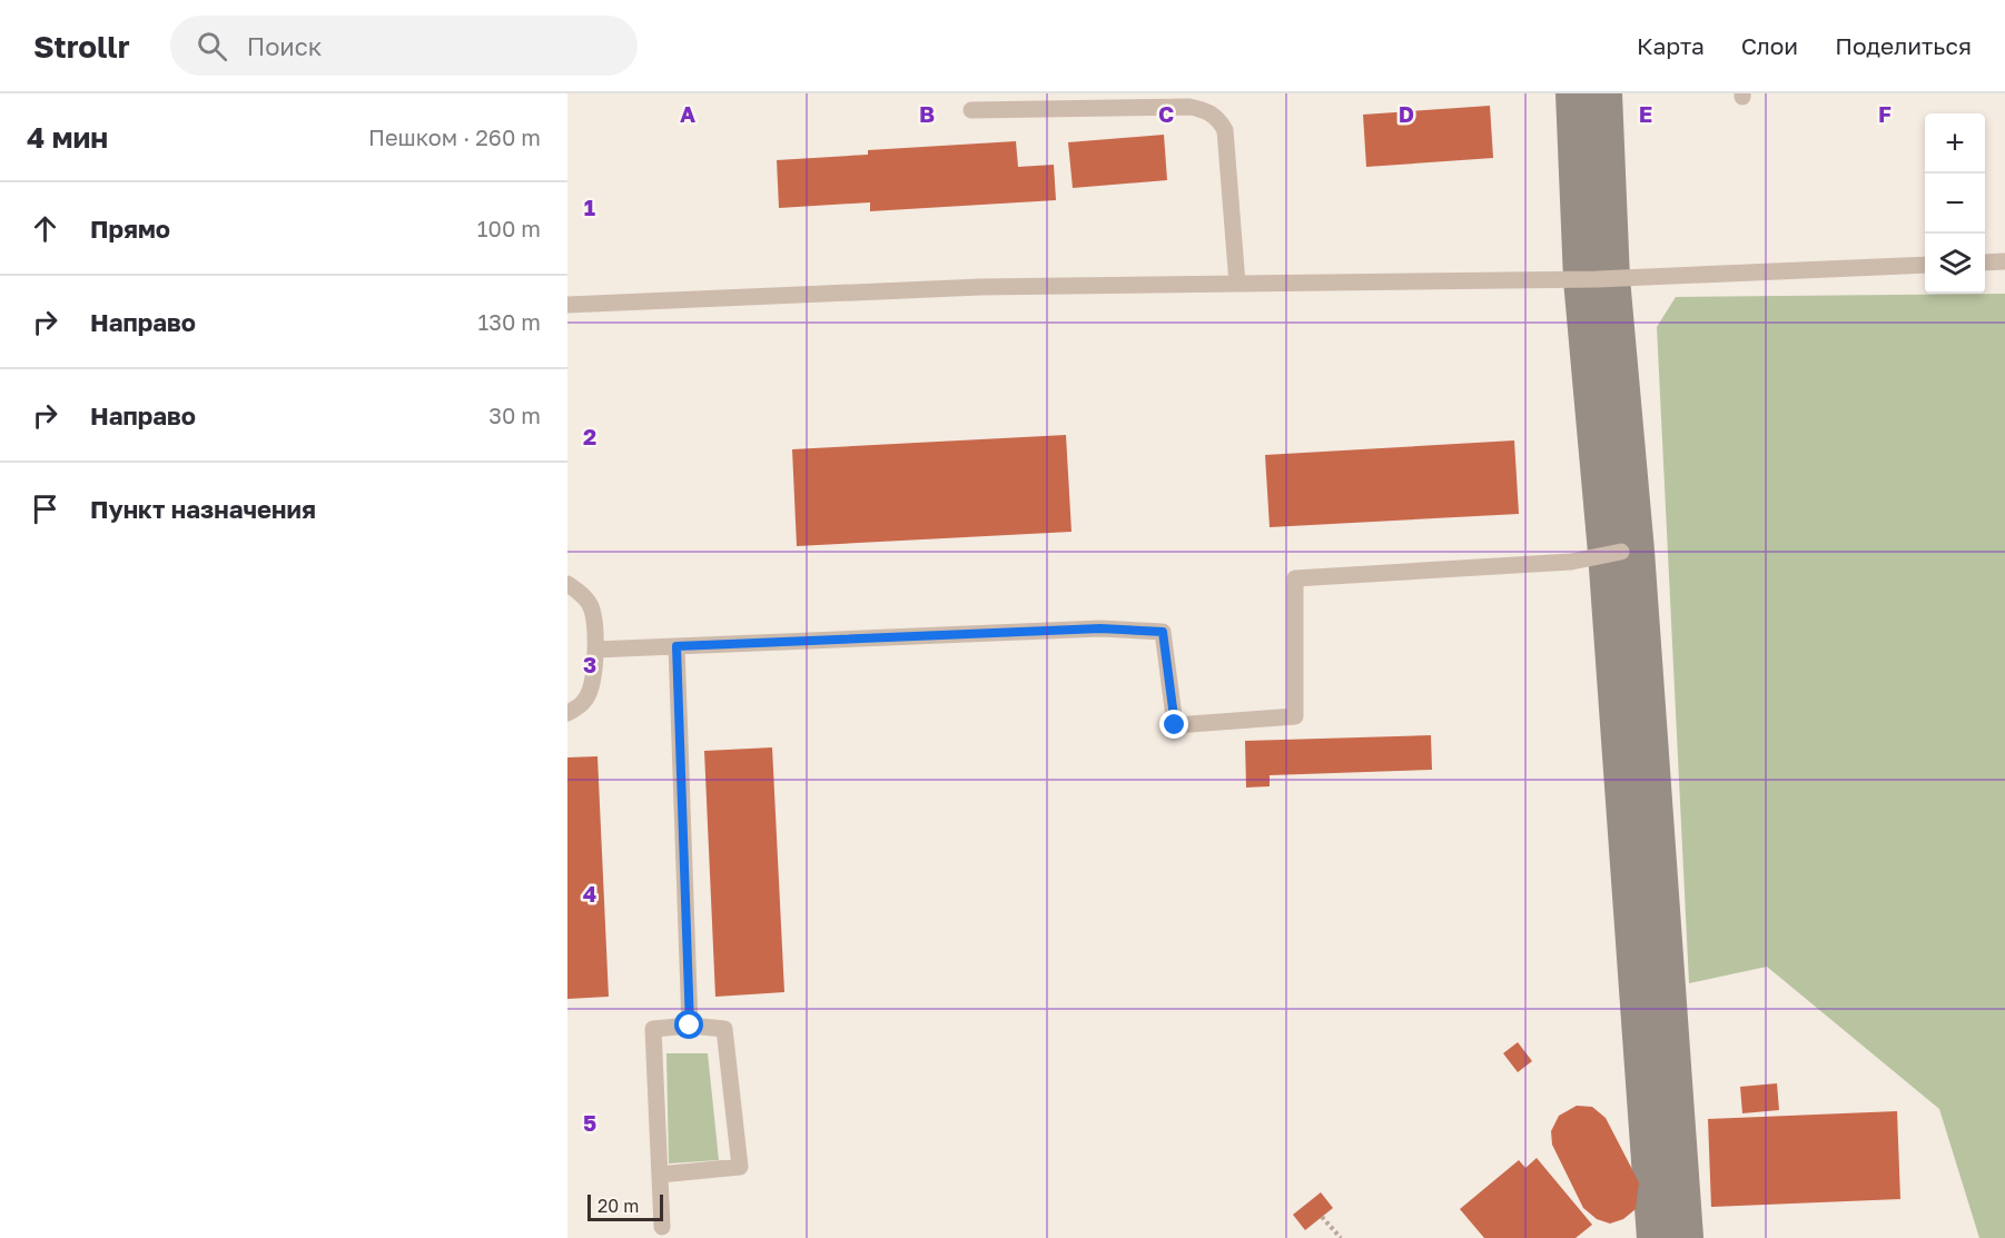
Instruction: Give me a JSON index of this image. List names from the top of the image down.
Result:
{
  "scale_bar": "20 m",
  "page": {
    "header": "Strollr",
    "search": "Поиск",
    "nav": ["Карта", "Слои", "Поделиться"],
    "heading": ["4 мин", "Пешком · 260 m"],
    "map_buttons": ["+", "−"],
    "list": [
      ["Прямо", "100 m"],
      ["Направо", "130 m"],
      ["Направо", "30 m"],
      "Пункт назначения"
    ],
    "scale": "20 m"
  },
  "grid": {
    "columns": [
      "A",
      "B",
      "C",
      "D",
      "E",
      "F"
    ],
    "rows": [
      "1",
      "2",
      "3",
      "4",
      "5"
    ]
  }
}
